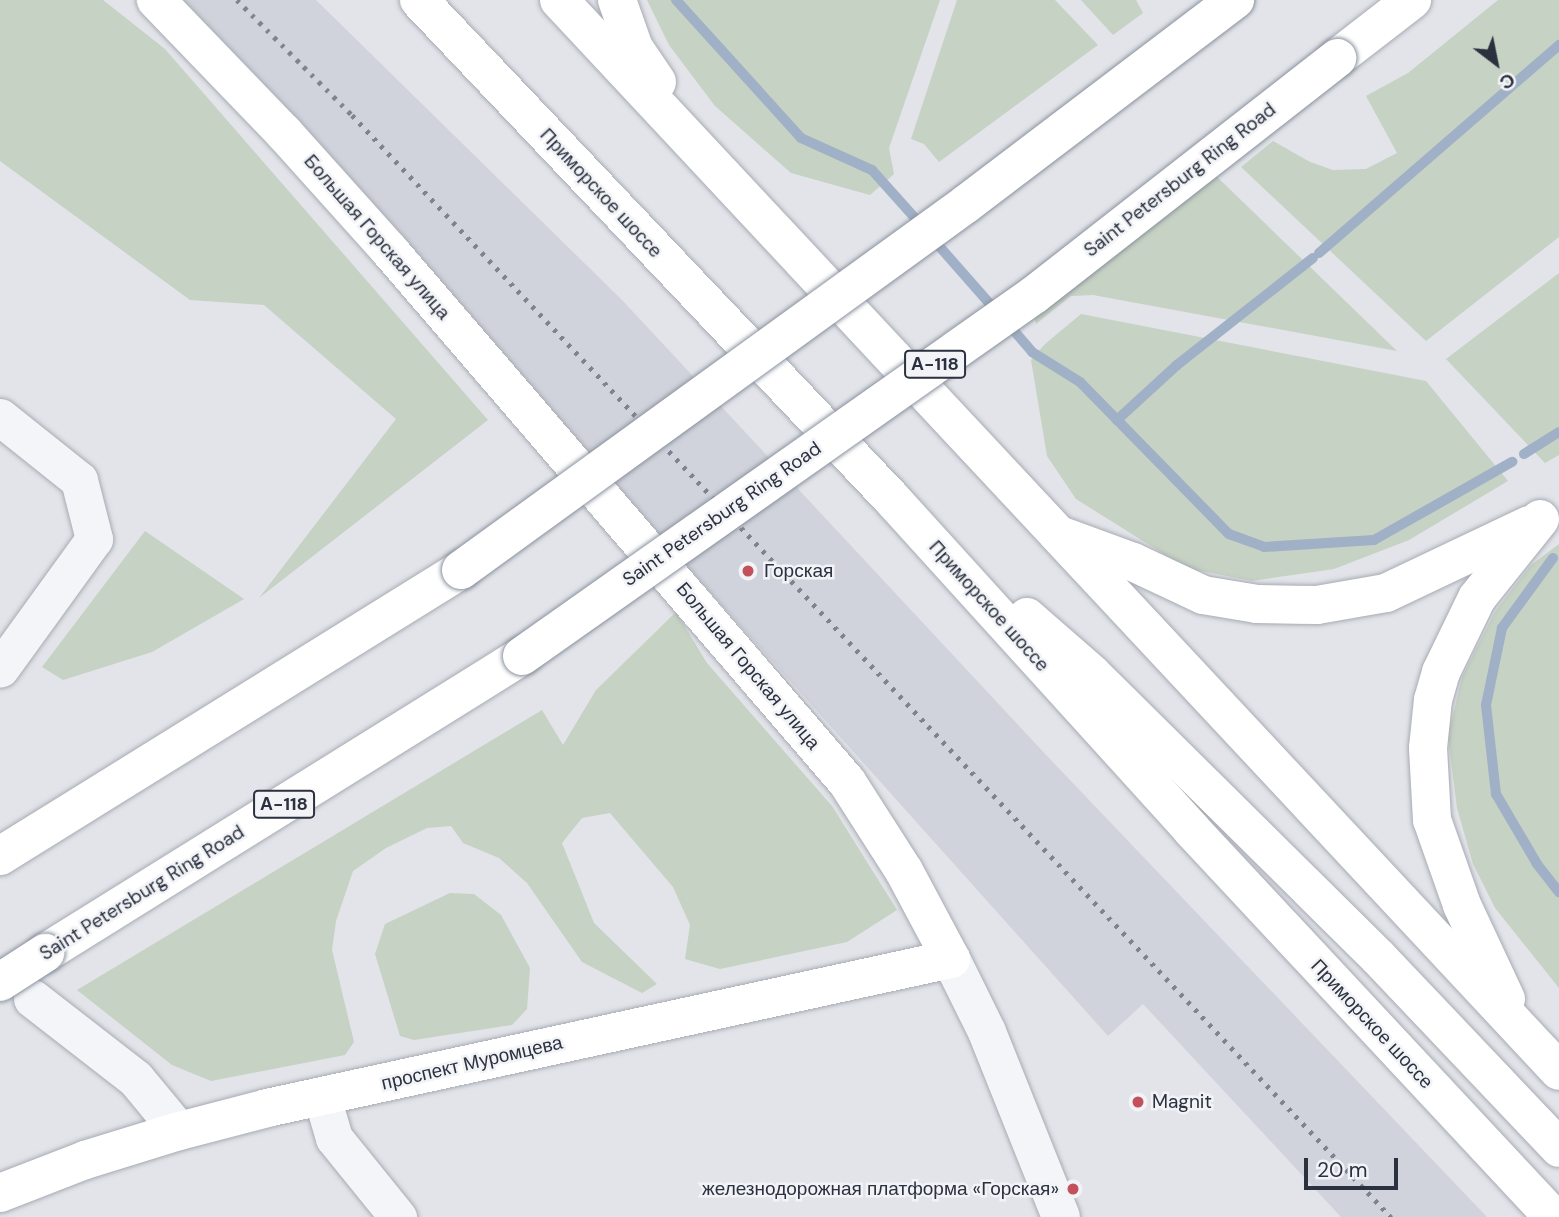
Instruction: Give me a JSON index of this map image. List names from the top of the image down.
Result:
{
  "streets": {
    "main road": [
      "Saint Petersburg Ring Road",
      "Приморское шоссе",
      "Большая Горская улица",
      "А-118",
      "проспект Муромцева"
    ]
  },
  "crossings": [
    ["Большая Горская улица", "проспект Муромцева"]
  ],
  "places": ["Горская", "Magnit", "железнодорожная платформа «Горская»"],
  "scale_bar": "20 m",
  "north": "bottom right"
}
